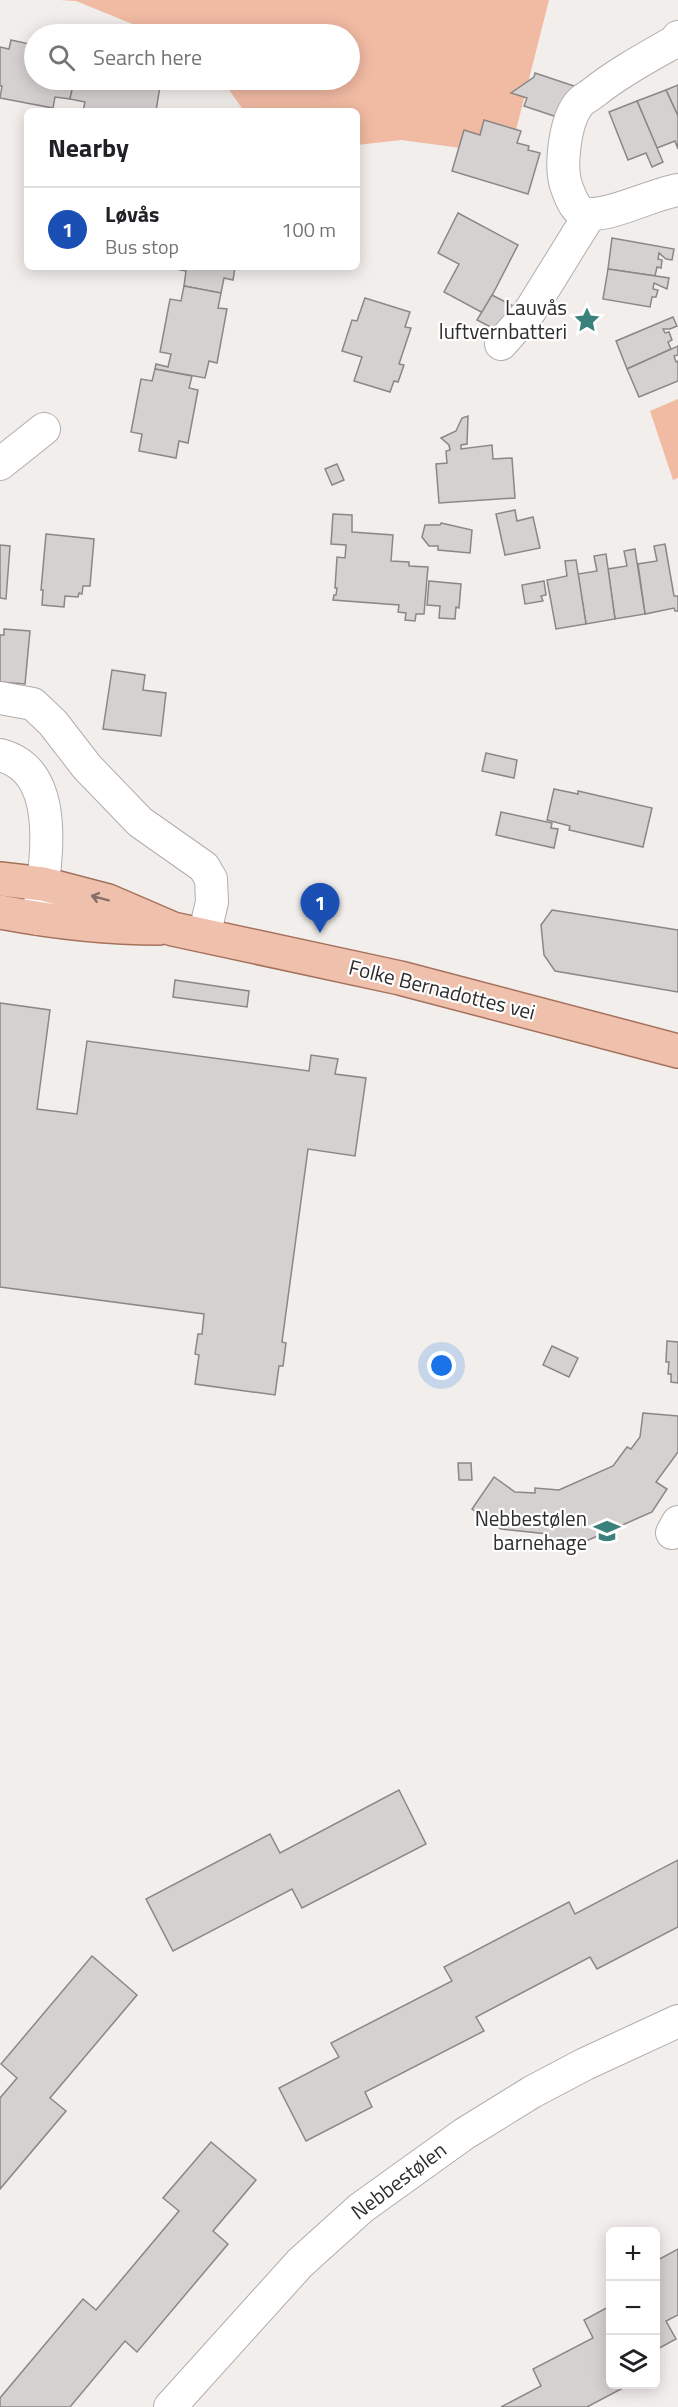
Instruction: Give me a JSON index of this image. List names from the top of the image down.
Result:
{
  "streets": {
    "main road": ["Folke Bernadottes vei"],
    "street": ["Nebbestølen"]
  },
  "places": {
    "place": ["Lauvås luftvernbatteri"],
    "school or university": ["Nebbestølen barnehage"]
  },
  "page": {
    "search": "Search here",
    "heading": "Nearby",
    "list": [
      {
        "mark": "1",
        "name": "Løvås",
        "note": "Bus stop",
        "value": "100 m"
      }
    ],
    "pins": "1",
    "map_buttons": ["+", "−"]
  }
}
